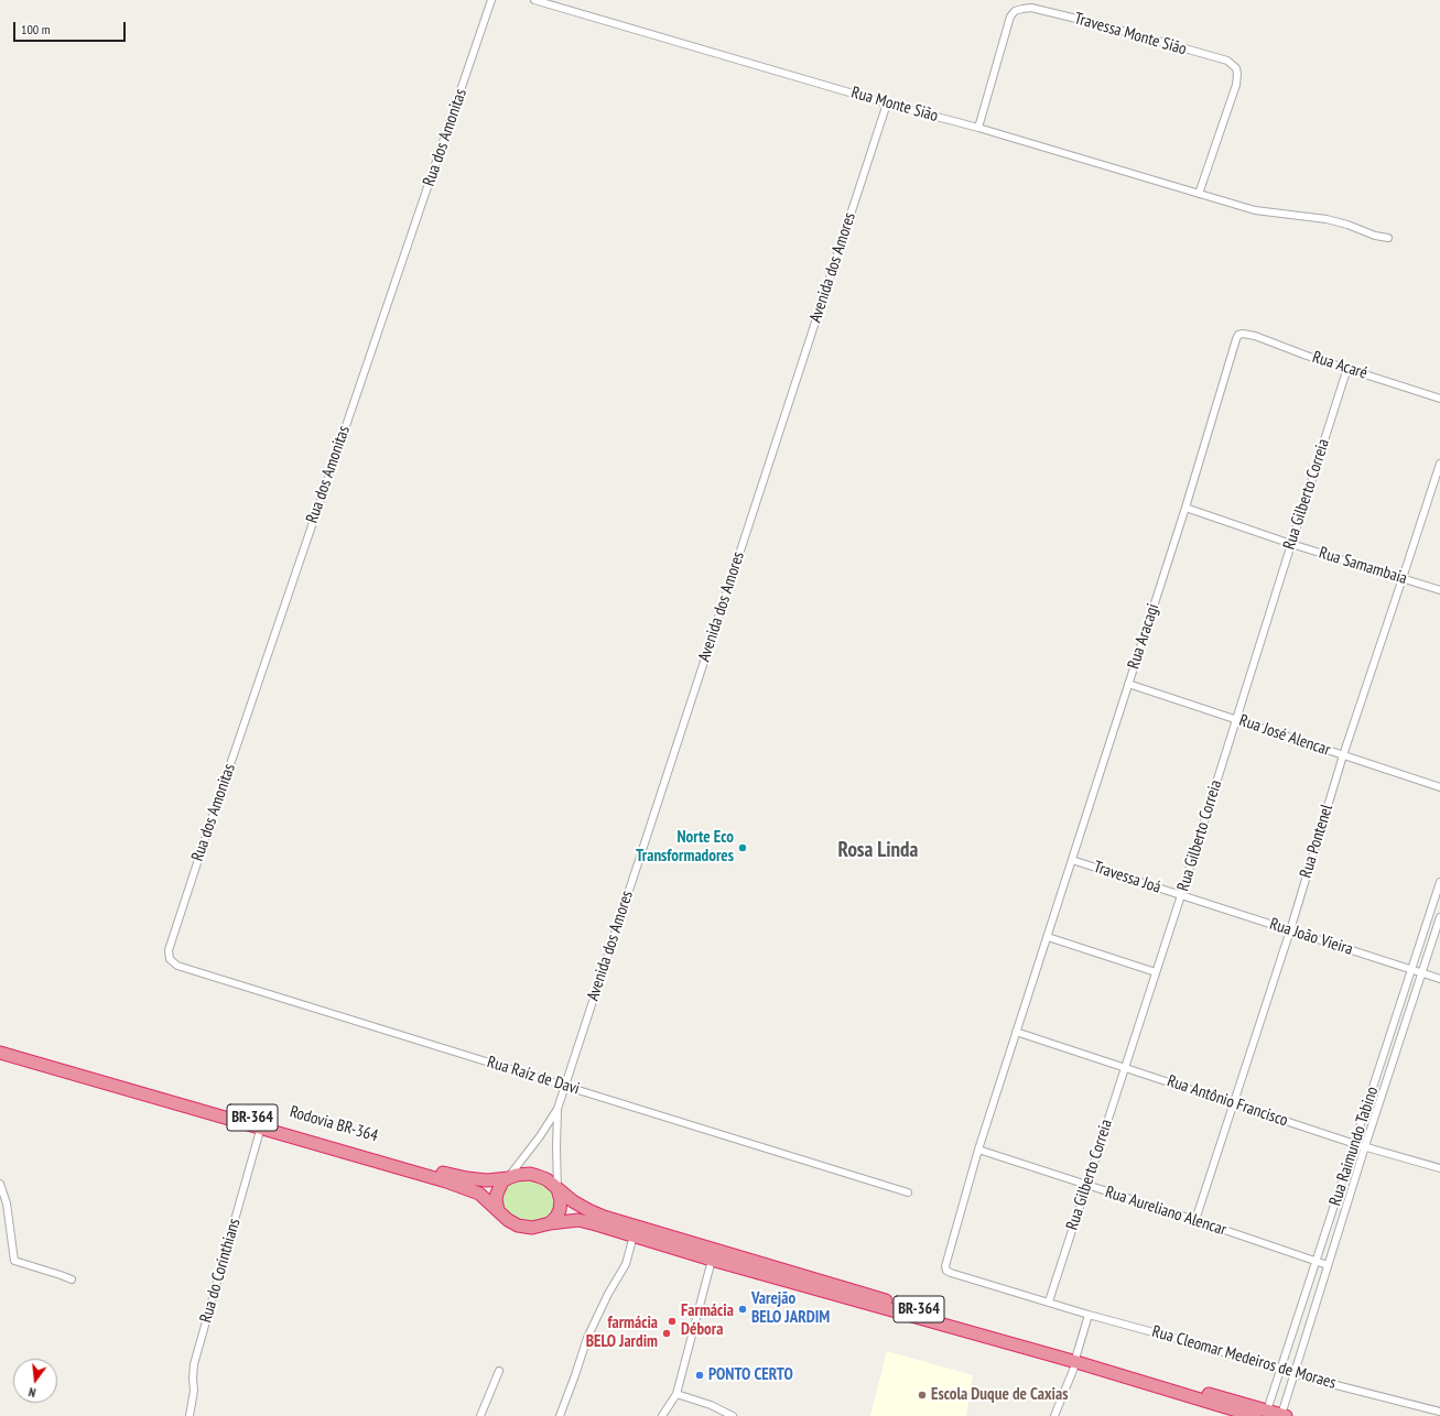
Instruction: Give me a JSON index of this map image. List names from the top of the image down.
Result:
{
  "streets": {
    "highway": ["BR-364", "Rodovia BR-364"],
    "street": [
      "Travessa Monte Sião",
      "Rua Monte Sião",
      "Rua dos Amonitas",
      "Avenida dos Amores",
      "Rua Acaré",
      "Rua Gilberto Correia",
      "Rua Samambaia",
      "Rua Aracagi",
      "Rua José Alencar",
      "Rua Pontenel",
      "Travessa Joá",
      "Rua João Vieira",
      "Rua Raíz de Davi",
      "Rua Antônio Francisco",
      "Rua Raimundo Tabino",
      "Rua Aureliano Alencar",
      "Rua do Corinthians",
      "Rua Cleomar Medeiros de Moraes"
    ]
  },
  "crossings": [
    ["Travessa Monte Sião", "Rua Monte Sião"],
    ["Rua Monte Sião", "Avenida dos Amores"],
    ["Rua dos Amonitas", "Rua Raíz de Davi"],
    ["Avenida dos Amores", "Rua Raíz de Davi"],
    ["Avenida dos Amores", "BR-364"],
    ["Avenida dos Amores", "Rodovia BR-364"],
    ["Rua Acaré", "Rua Gilberto Correia"],
    ["Rua Acaré", "Rua Aracagi"],
    ["Rua Gilberto Correia", "Rua Samambaia"],
    ["Rua Gilberto Correia", "Rua José Alencar"],
    ["Rua Gilberto Correia", "Travessa Joá"],
    ["Rua Gilberto Correia", "Rua João Vieira"],
    ["Rua Gilberto Correia", "Rua Antônio Francisco"],
    ["Rua Gilberto Correia", "Rua Aureliano Alencar"],
    ["Rua Gilberto Correia", "Rua Cleomar Medeiros de Moraes"],
    ["Rua Samambaia", "Rua Aracagi"],
    ["Rua Samambaia", "Rua Pontenel"],
    ["Rua Aracagi", "Rua José Alencar"],
    ["Rua Aracagi", "Travessa Joá"],
    ["Rua José Alencar", "Rua Pontenel"],
    ["Rua Pontenel", "Rua João Vieira"],
    ["Rua Pontenel", "Rua Antônio Francisco"],
    ["Rua Pontenel", "Rua Aureliano Alencar"],
    ["Travessa Joá", "Rua João Vieira"],
    ["Rua João Vieira", "Rua Raimundo Tabino"],
    ["Rua Antônio Francisco", "Rua Raimundo Tabino"],
    ["BR-364", "Rodovia BR-364"],
    ["BR-364", "Rua Raimundo Tabino"],
    ["BR-364", "Rua do Corinthians"],
    ["Rua Raimundo Tabino", "Rua Aureliano Alencar"],
    ["Rua Raimundo Tabino", "Rua Cleomar Medeiros de Moraes"]
  ],
  "districts": ["Rosa Linda"],
  "places": [
    "Norte Eco Transformadores",
    "Varejão BELO JARDIM",
    "Farmácia Débora",
    "farmácia BELO Jardim",
    "PONTO CERTO",
    "Escola Duque de Caxias"
  ],
  "scale_bar": "100 m",
  "north": "bottom"
}
